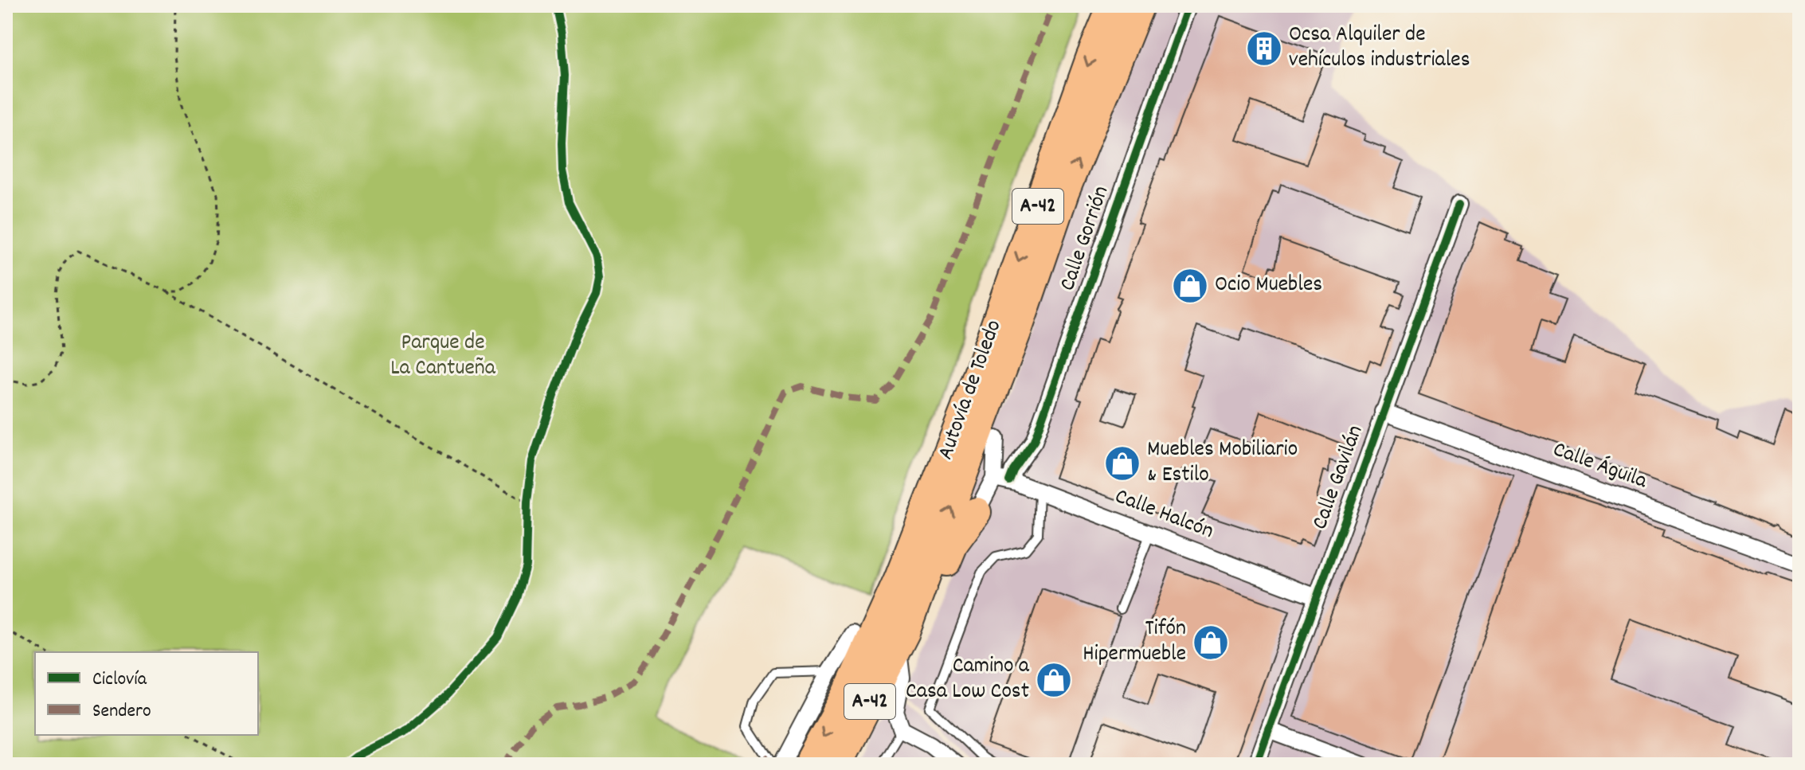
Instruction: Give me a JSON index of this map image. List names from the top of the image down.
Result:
{
  "streets": {
    "highway": ["A-42", "Autovía de Toledo"],
    "street": [
      "Calle Gorrión",
      "Calle Águila",
      "Calle Gavilán",
      "Calle Halcón"
    ]
  },
  "crossings": [
    ["Calle Gorrión", "Calle Halcón"],
    ["Calle Águila", "Calle Gavilán"],
    ["Calle Gavilán", "Calle Halcón"]
  ],
  "parks": ["Parque de La Cantueña"],
  "places": {
    "building": ["Ocsa Alquiler de vehículos industriales"],
    "shop": [
      "Ocio Muebles",
      "Muebles Mobiliario & Estilo",
      "Tifón Hipermueble",
      "Camino a Casa Low Cost"
    ]
  },
  "legend": ["Ciclovía", "Sendero"]
}
